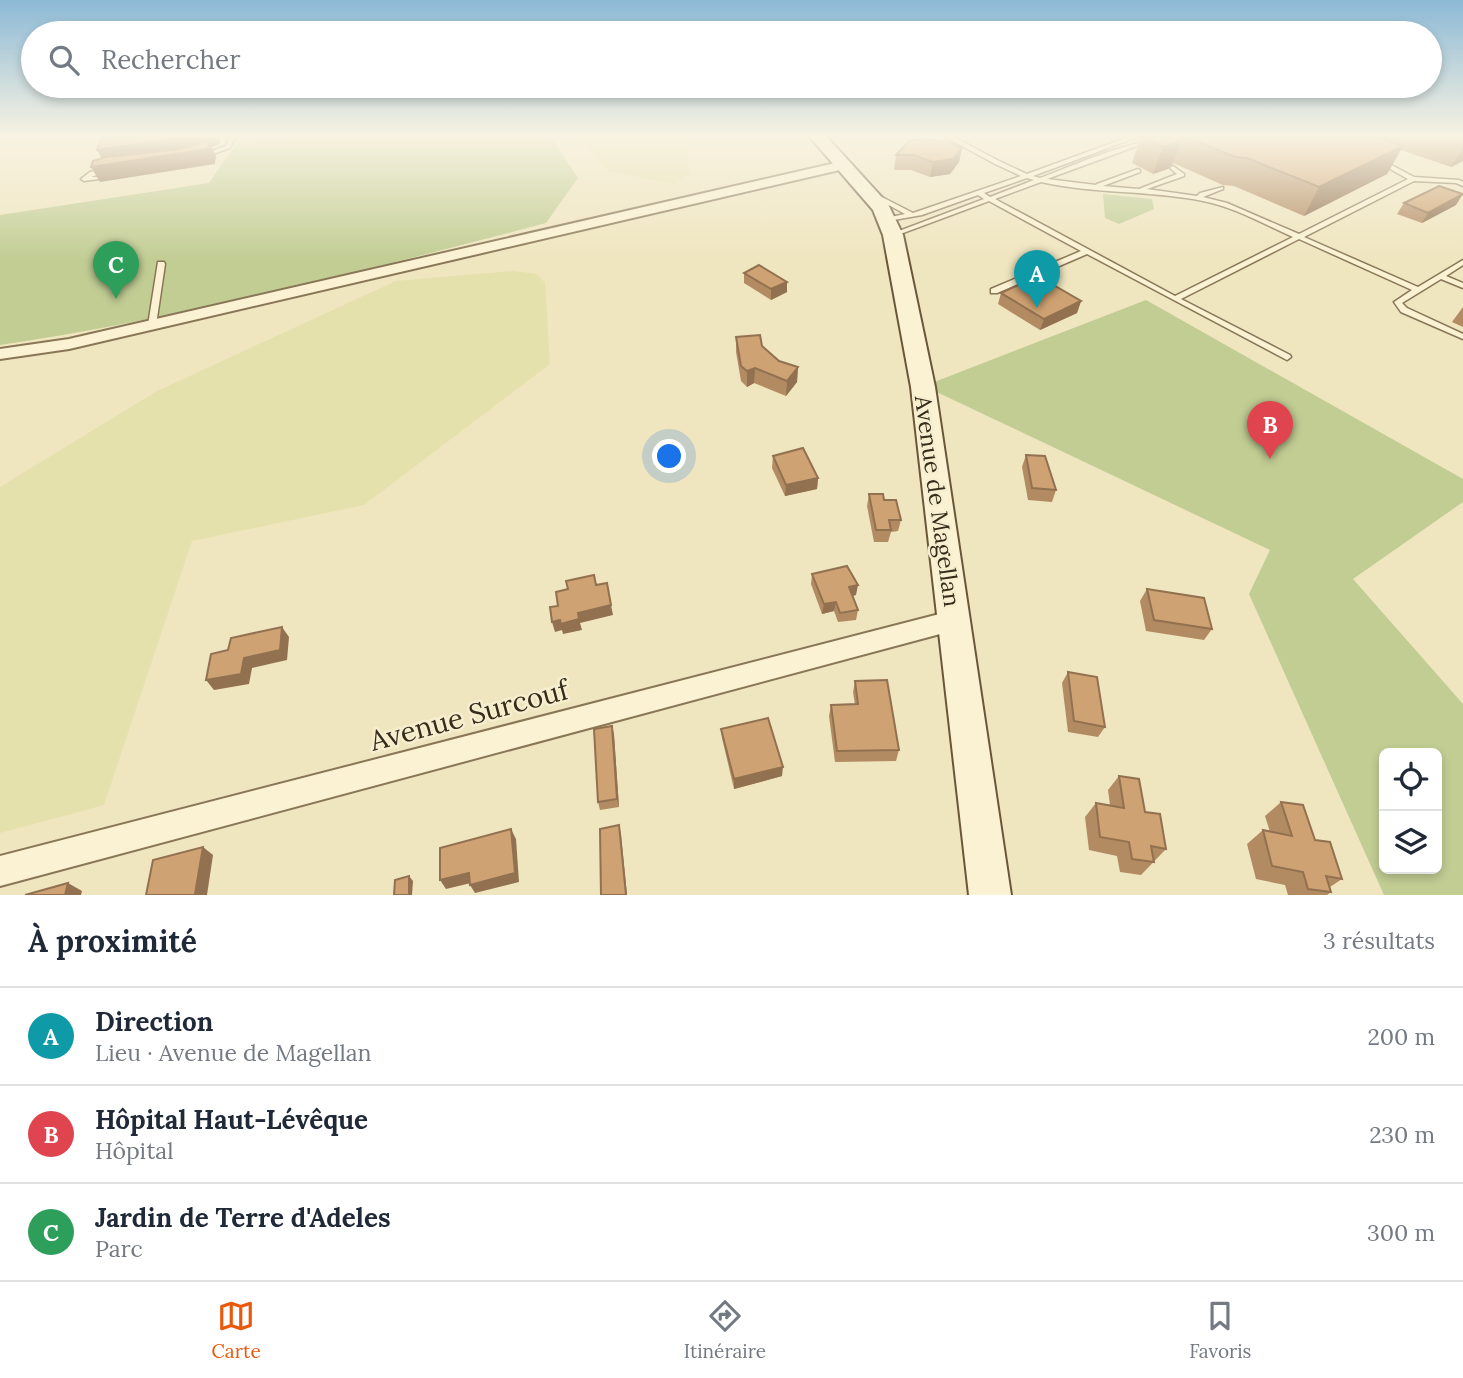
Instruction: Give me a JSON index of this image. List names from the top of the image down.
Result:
{
  "streets": {
    "street": ["Avenue de Magellan", "Avenue Surcouf"]
  },
  "crossings": [
    ["Avenue de Magellan", "Avenue Surcouf"]
  ],
  "page": {
    "search": "Rechercher",
    "pins": ["C", "A", "B"],
    "heading": ["À proximité", "3 résultats"],
    "list": [
      {
        "mark": "A",
        "name": "Direction",
        "note": "Lieu · Avenue de Magellan",
        "value": "200 m"
      },
      {
        "mark": "B",
        "name": "Hôpital Haut-Lévêque",
        "note": "Hôpital",
        "value": "230 m"
      },
      {
        "mark": "C",
        "name": "Jardin de Terre d'Adeles",
        "note": "Parc",
        "value": "300 m"
      }
    ],
    "nav": ["Carte", "Itinéraire", "Favoris"]
  }
}
